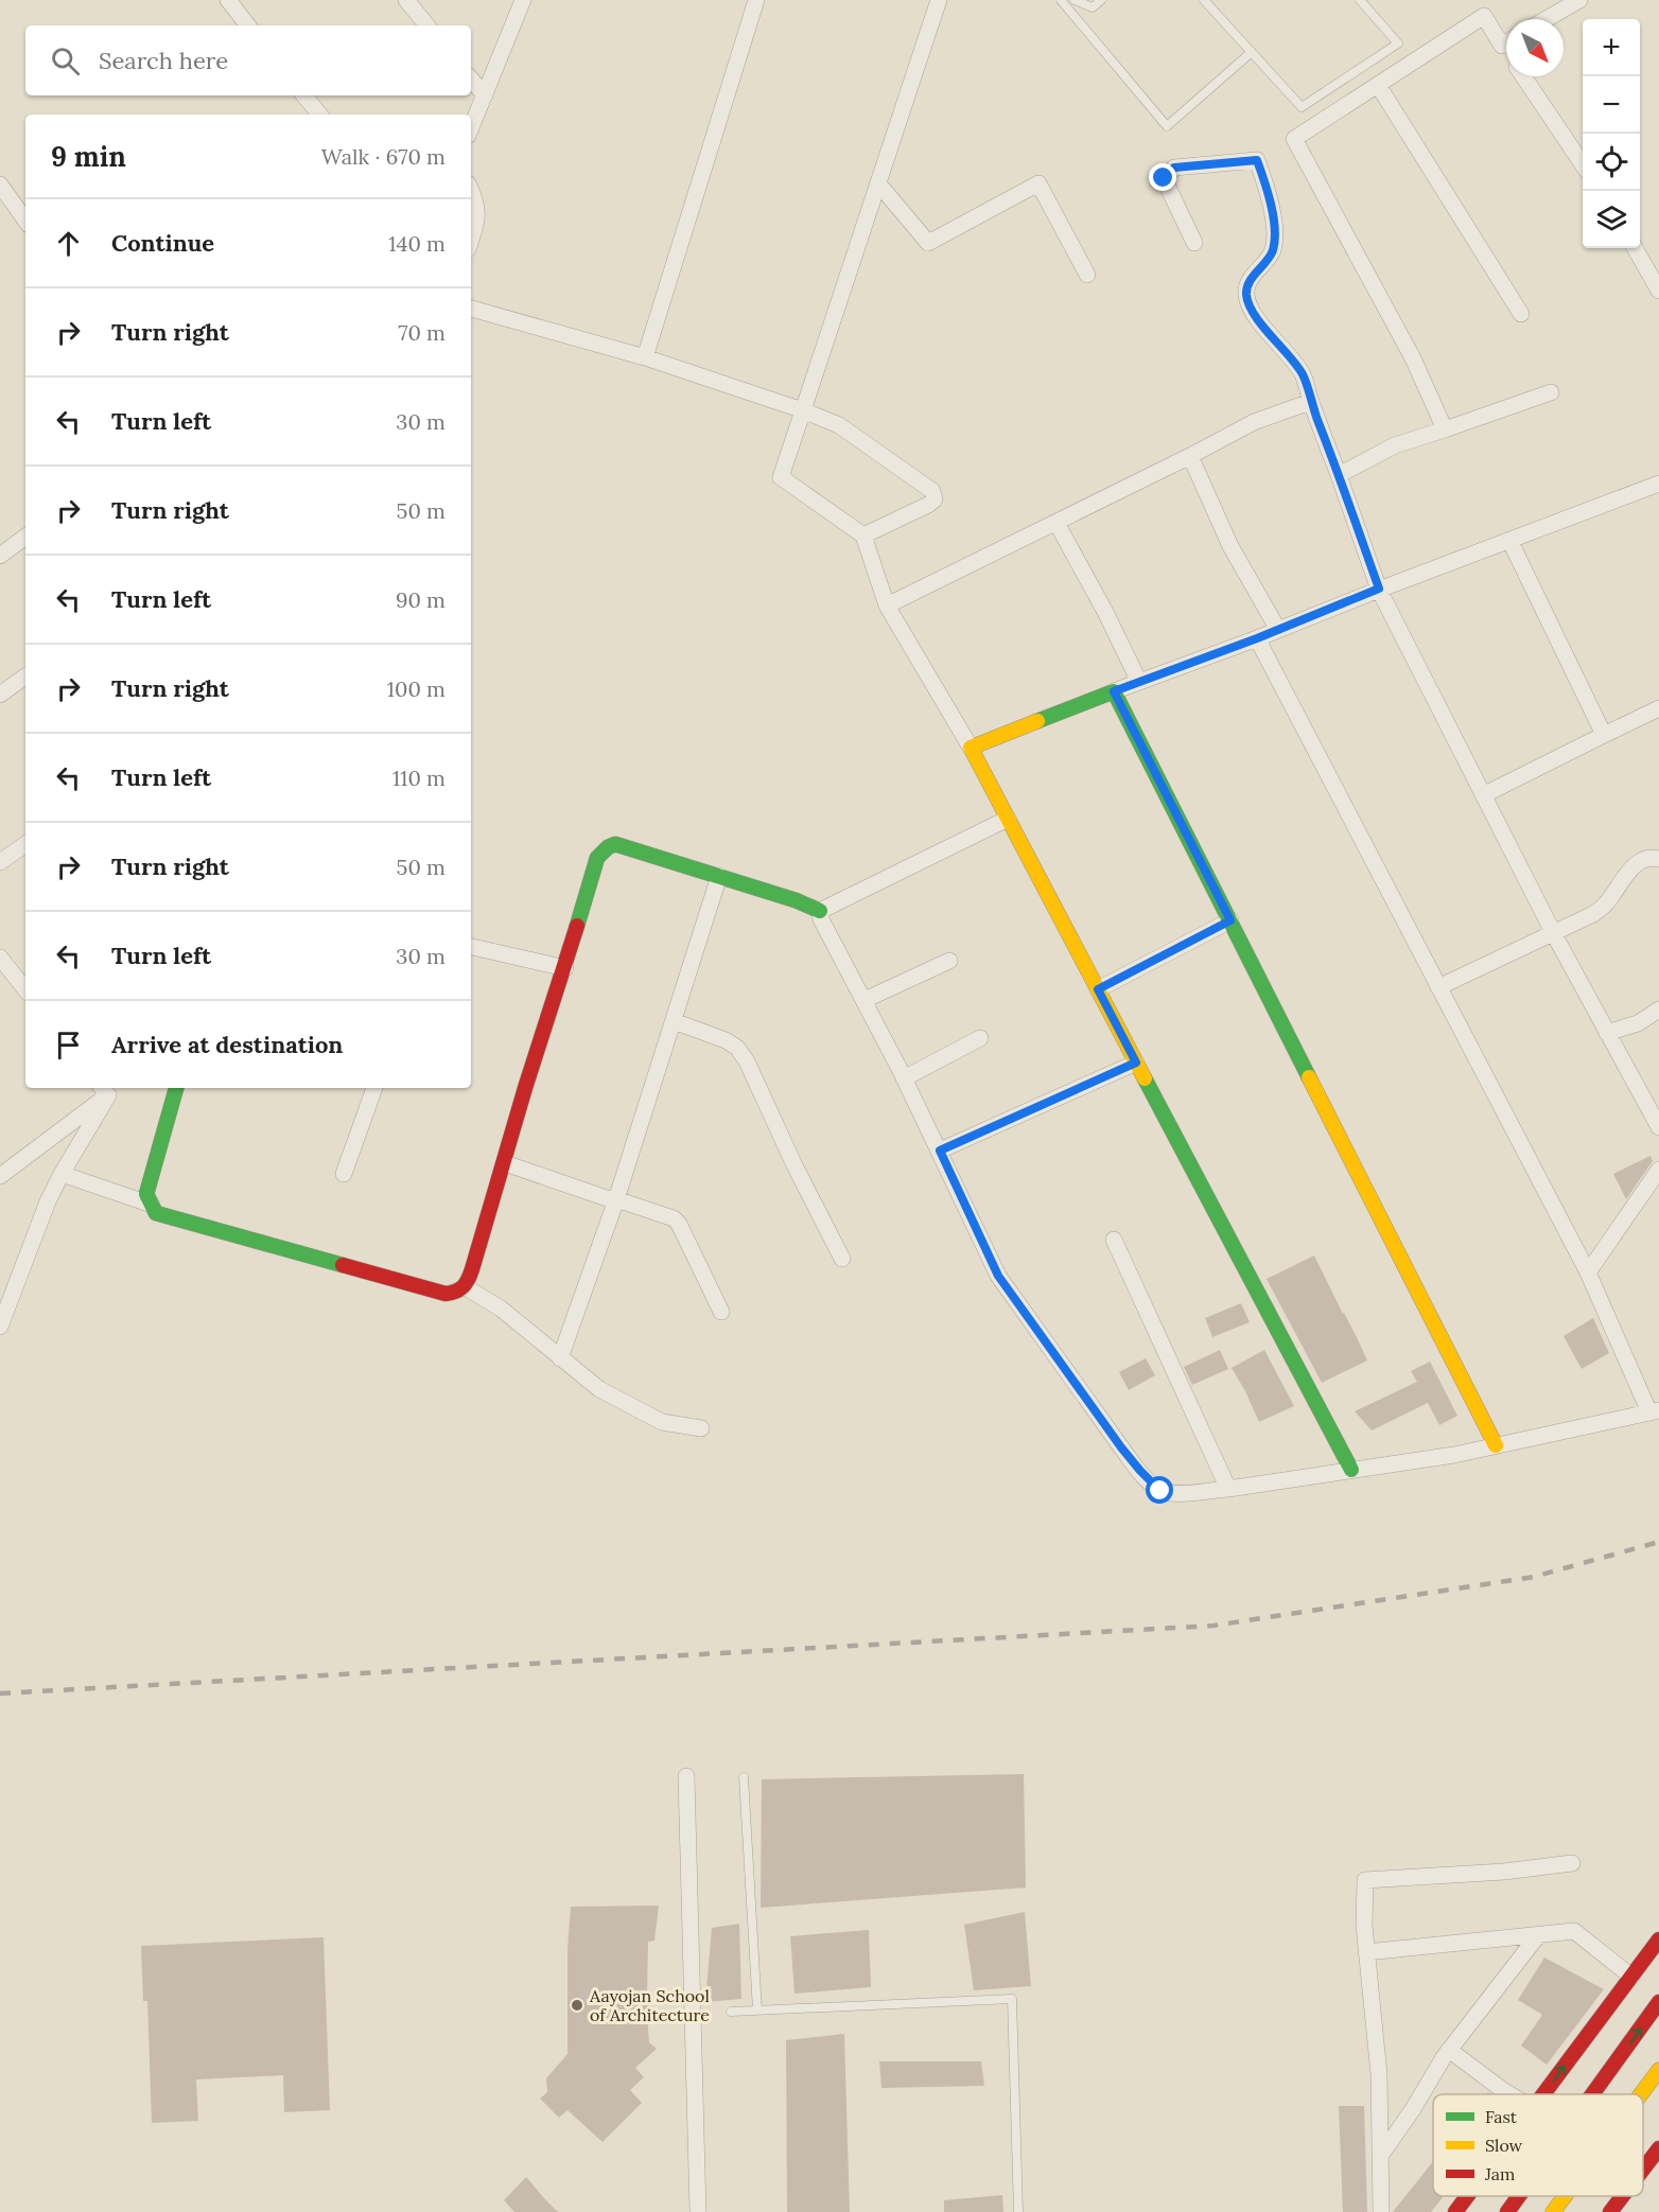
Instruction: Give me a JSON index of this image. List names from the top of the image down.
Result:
{
  "places": ["Aayojan School of Architecture"],
  "legend": ["Fast", "Slow", "Jam"],
  "north": "bottom right",
  "page": {
    "map_buttons": ["+", "−"],
    "search": "Search here",
    "heading": ["9 min", "Walk · 670 m"],
    "list": [
      ["Continue", "140 m"],
      ["Turn right", "70 m"],
      ["Turn left", "30 m"],
      ["Turn right", "50 m"],
      ["Turn left", "90 m"],
      ["Turn right", "100 m"],
      ["Turn left", "110 m"],
      ["Turn right", "50 m"],
      ["Turn left", "30 m"],
      "Arrive at destination"
    ]
  }
}
